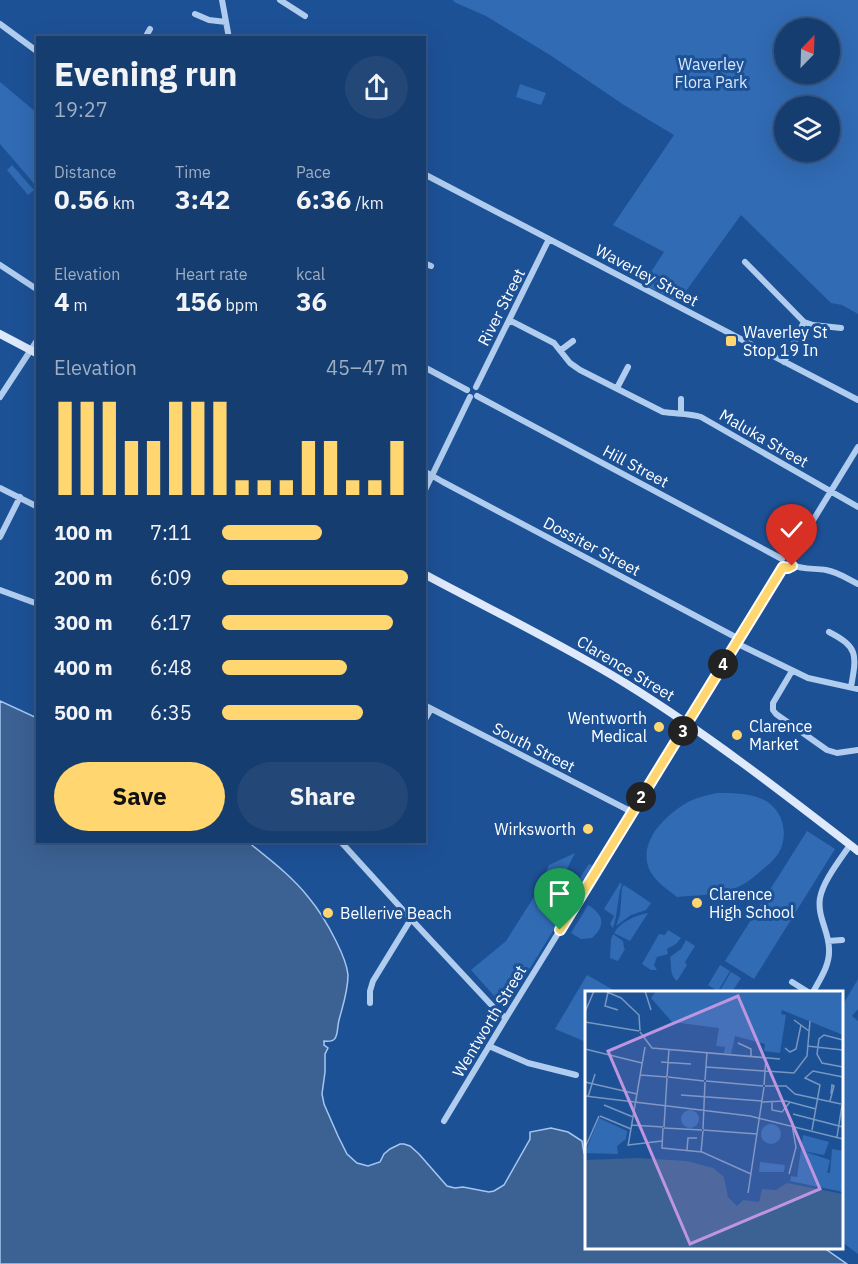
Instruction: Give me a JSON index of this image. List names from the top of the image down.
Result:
{
  "streets": {
    "main road": ["Clarence Street"],
    "street": [
      "Waverley Street",
      "River Street",
      "Maluka Street",
      "Hill Street",
      "Dossiter Street",
      "South Street",
      "Wentworth Street"
    ]
  },
  "crossings": [
    ["Waverley Street", "River Street"],
    ["River Street", "Maluka Street"],
    ["River Street", "Hill Street"],
    ["Hill Street", "Wentworth Street"],
    ["Dossiter Street", "Wentworth Street"],
    ["Clarence Street", "Wentworth Street"],
    ["South Street", "Wentworth Street"]
  ],
  "parks": ["Waverley Flora Park"],
  "places": {
    "transit": ["Waverley St Stop 19 In"],
    "other": [
      "Wentworth Medical",
      "Clarence Market",
      "Wirksworth",
      "Clarence High School",
      "Bellerive Beach"
    ]
  },
  "north": "top right",
  "page": {
    "heading": ["Evening run", "19:27"],
    "stats": [
      ["Distance", "0.56 km"],
      ["Time", "3:42"],
      ["Pace", "6:36 /km"],
      ["Elevation", "4 m"],
      ["Heart rate", "156 bpm"],
      ["kcal", "36"]
    ],
    "chart": ["Elevation", "45–47 m"],
    "list": [
      {
        "name": "100 m",
        "note": "7:11"
      },
      {
        "name": "200 m",
        "note": "6:09"
      },
      {
        "name": "300 m",
        "note": "6:17"
      },
      {
        "name": "400 m",
        "note": "6:48"
      },
      {
        "name": "500 m",
        "note": "6:35"
      }
    ],
    "pins": ["4", "3", "2"],
    "buttons": ["Save", "Share"]
  }
}
